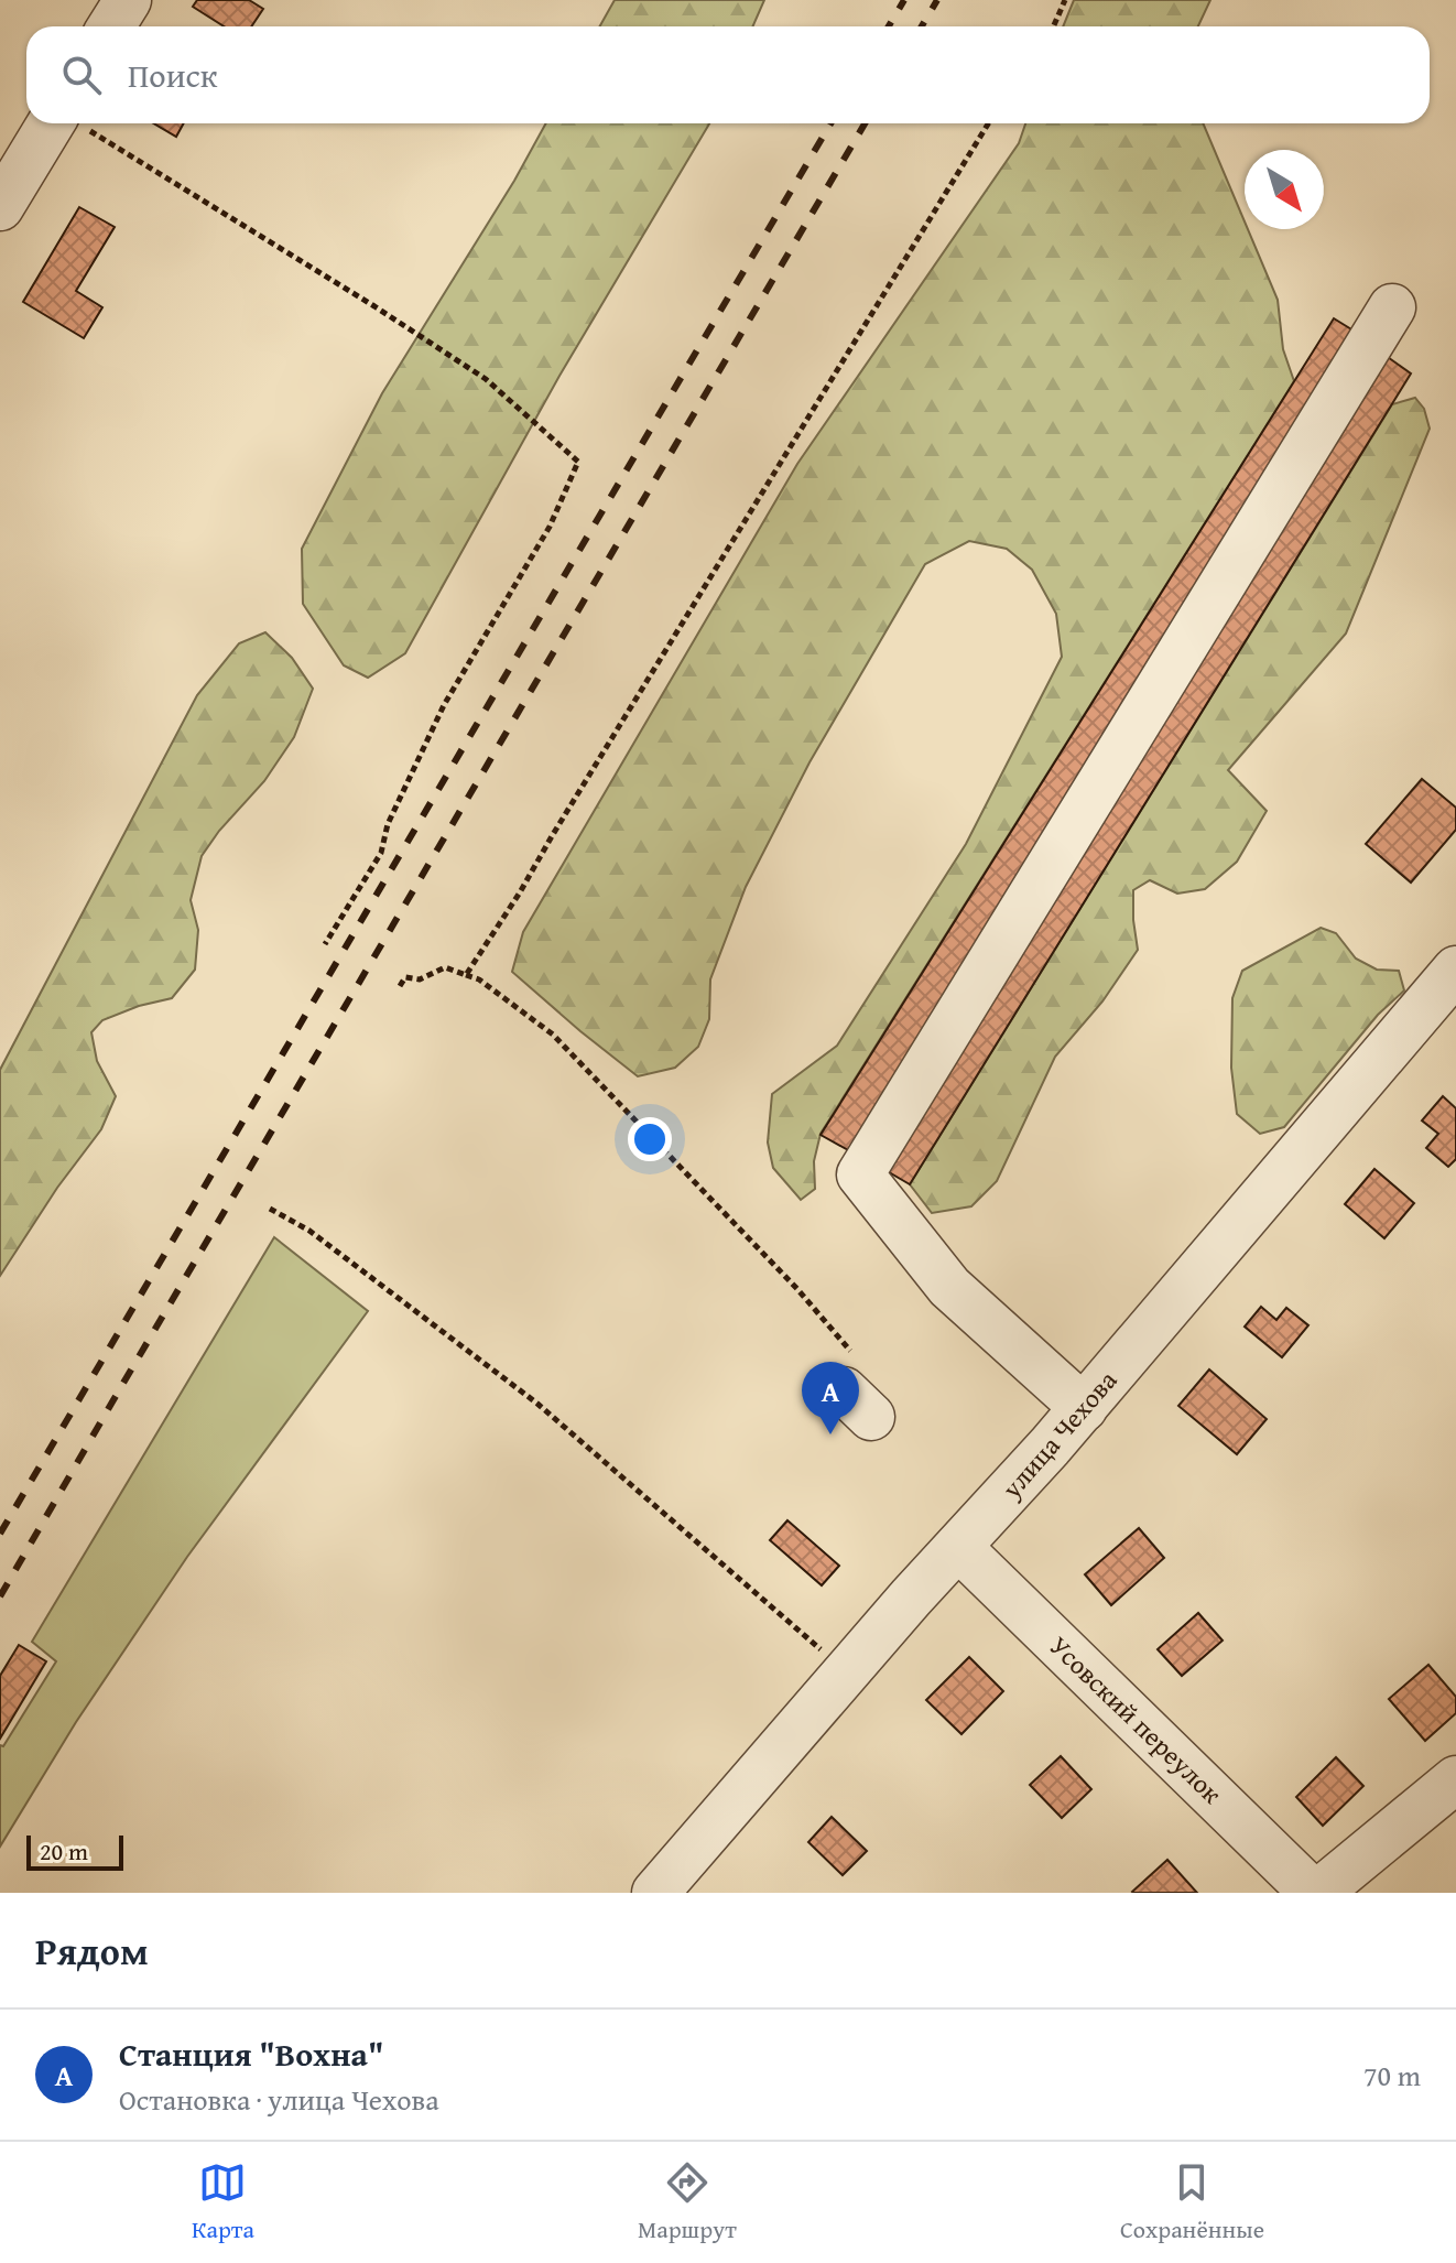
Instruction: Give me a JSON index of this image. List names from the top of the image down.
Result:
{
  "streets": {
    "street": ["улица Чехова", "Усовский переулок"]
  },
  "crossings": [
    ["улица Чехова", "Усовский переулок"]
  ],
  "scale_bar": "20 m",
  "north": "bottom right",
  "page": {
    "search": "Поиск",
    "pins": "A",
    "scale": "20 m",
    "heading": "Рядом",
    "list": [
      {
        "mark": "A",
        "name": "Станция \"Вохна\"",
        "note": "Остановка · улица Чехова",
        "value": "70 m"
      }
    ],
    "nav": ["Карта", "Маршрут", "Сохранённые"]
  }
}
